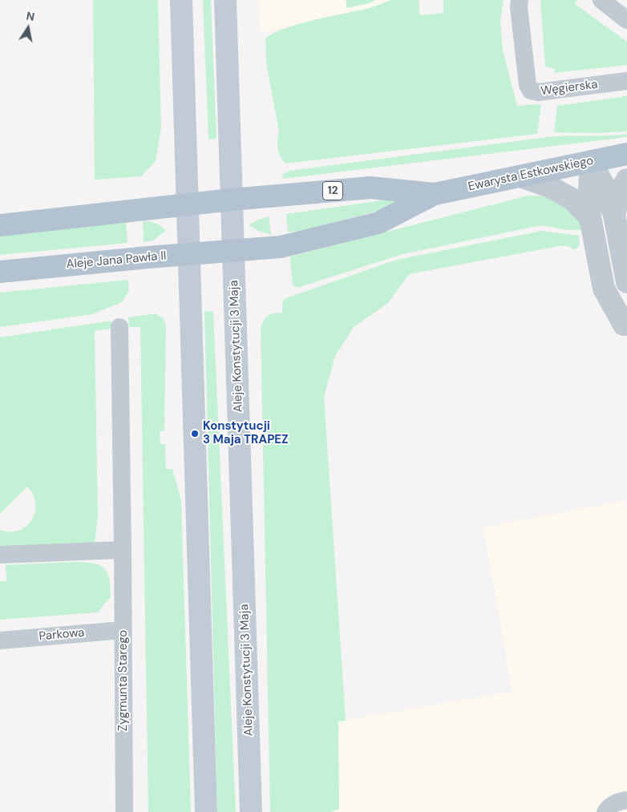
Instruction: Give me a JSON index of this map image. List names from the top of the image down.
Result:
{
  "streets": {
    "main road": [
      "Ewarysta Estkowskiego",
      "12",
      "Aleje Jana Pawła II",
      "Aleje Konstytucji 3 Maja"
    ],
    "street": ["Węgierska", "Parkowa", "Zygmunta Starego"]
  },
  "crossings": [
    ["Ewarysta Estkowskiego", "12"],
    ["Ewarysta Estkowskiego", "Aleje Jana Pawła II"],
    ["Ewarysta Estkowskiego", "Aleje Konstytucji 3 Maja"],
    ["12", "Aleje Konstytucji 3 Maja"],
    ["Aleje Jana Pawła II", "Aleje Konstytucji 3 Maja"],
    ["Parkowa", "Zygmunta Starego"]
  ],
  "places": ["Konstytucji 3 Maja TRAPEZ"],
  "north": "top"
}
